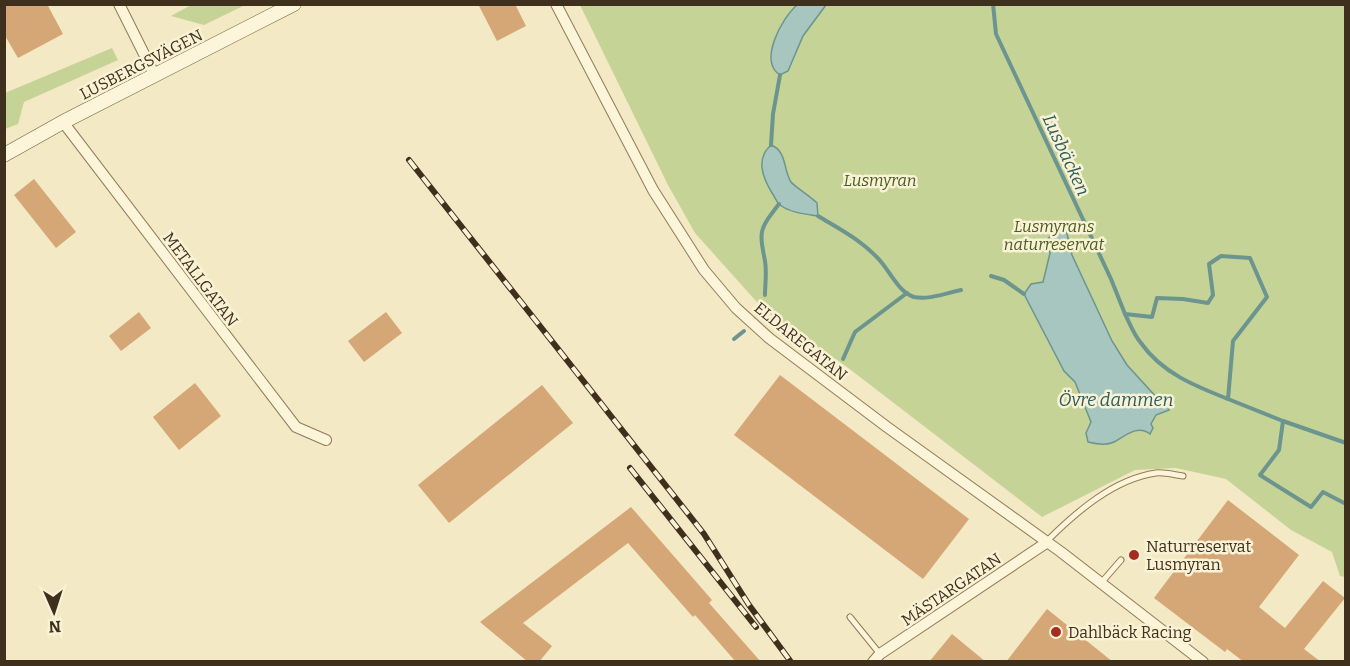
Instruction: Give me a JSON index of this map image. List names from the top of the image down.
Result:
{
  "streets": {
    "street": [
      "LUSBERGSVÄGEN",
      "METALLGATAN",
      "ELDAREGATAN",
      "MÄSTARGATAN"
    ]
  },
  "crossings": [
    ["LUSBERGSVÄGEN", "METALLGATAN"],
    ["ELDAREGATAN", "MÄSTARGATAN"]
  ],
  "water": ["Lusbäcken", "Övre dammen"],
  "parks": ["Lusmyran", "Lusmyrans naturreservat"],
  "places": ["Naturreservat Lusmyran", "Dahlbäck Racing"],
  "north": "bottom"
}
